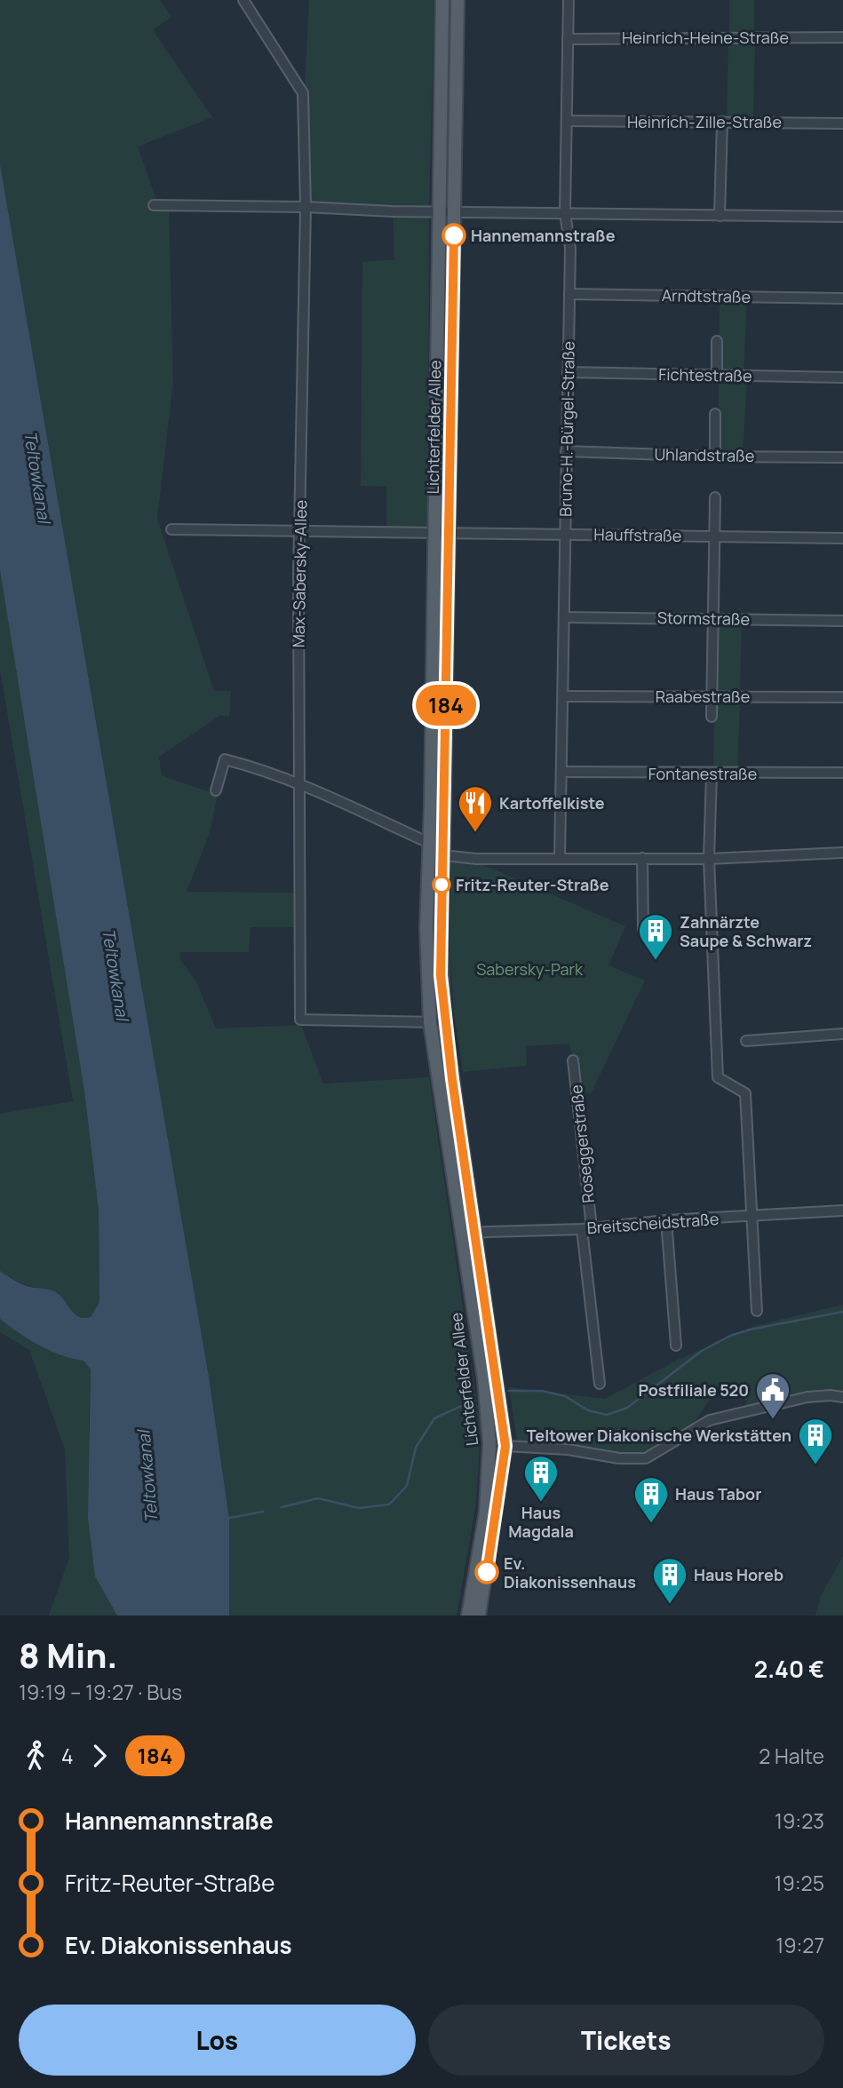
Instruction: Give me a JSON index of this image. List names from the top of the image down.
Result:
{
  "streets": {
    "main road": ["Lichterfelder Allee"],
    "street": [
      "Heinrich-Heine-Straße",
      "Heinrich-Zille-Straße",
      "Arndtstraße",
      "Fichtestraße",
      "Bruno-H.-Bürgel-Straße",
      "Uhlandstraße",
      "Hauffstraße",
      "Max-Sabersky-Allee",
      "Stormstraße",
      "Raabestraße",
      "Fontanestraße",
      "Roseggerstraße",
      "Breitscheidstraße"
    ]
  },
  "crossings": [
    ["Heinrich-Heine-Straße", "Bruno-H.-Bürgel-Straße"],
    ["Heinrich-Zille-Straße", "Bruno-H.-Bürgel-Straße"],
    ["Arndtstraße", "Bruno-H.-Bürgel-Straße"],
    ["Fichtestraße", "Bruno-H.-Bürgel-Straße"],
    ["Lichterfelder Allee", "Hauffstraße"],
    ["Lichterfelder Allee", "Max-Sabersky-Allee"],
    ["Lichterfelder Allee", "Breitscheidstraße"],
    ["Bruno-H.-Bürgel-Straße", "Uhlandstraße"],
    ["Bruno-H.-Bürgel-Straße", "Hauffstraße"],
    ["Bruno-H.-Bürgel-Straße", "Stormstraße"],
    ["Bruno-H.-Bürgel-Straße", "Raabestraße"],
    ["Bruno-H.-Bürgel-Straße", "Fontanestraße"],
    ["Hauffstraße", "Max-Sabersky-Allee"],
    ["Roseggerstraße", "Breitscheidstraße"]
  ],
  "water": ["Teltowkanal"],
  "parks": ["Sabersky-Park"],
  "places": {
    "other": ["Hannemannstraße", "Fritz-Reuter-Straße", "Ev. Diakonissenhaus"],
    "restaurant": ["Kartoffelkiste"],
    "building": [
      "Zahnärzte Saupe & Schwarz",
      "Teltower Diakonische Werkstätten",
      "Haus Magdala",
      "Haus Tabor",
      "Haus Horeb"
    ],
    "public building": ["Postfiliale 520"]
  },
  "lines": ["bus line 184"],
  "page": {
    "on_map": "184",
    "heading": ["8 Min.", "19:19 – 19:27 · Bus", "2.40 €"],
    "legs": ["4", "184", "2 Halte"],
    "list": [
      {
        "name": "Hannemannstraße",
        "value": "19:23"
      },
      {
        "name": "Fritz-Reuter-Straße",
        "value": "19:25"
      },
      {
        "name": "Ev. Diakonissenhaus",
        "value": "19:27"
      }
    ],
    "buttons": ["Los", "Tickets"]
  }
}
